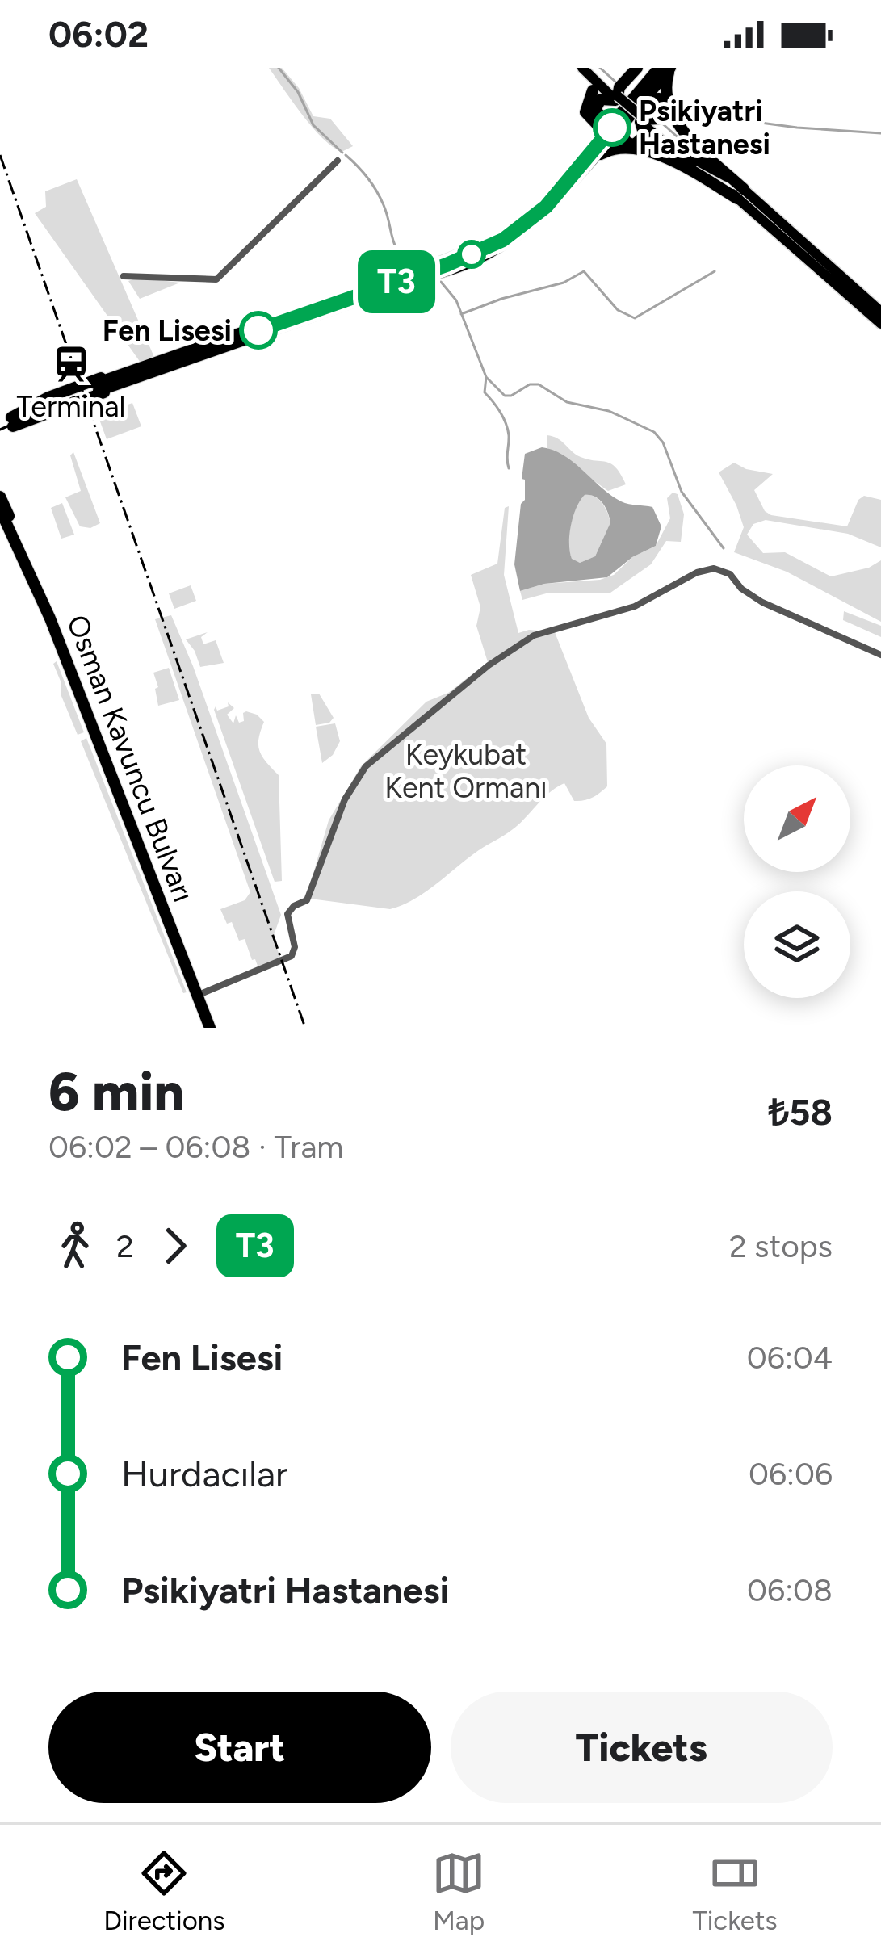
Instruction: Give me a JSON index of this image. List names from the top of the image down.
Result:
{
  "streets": {
    "highway": ["Osman Kavuncu Bulvarı"]
  },
  "parks": ["Keykubat Kent Ormanı"],
  "places": {
    "other": ["Psikiyatri Hastanesi", "Fen Lisesi"],
    "station": ["Terminal"]
  },
  "lines": ["tram line T3"],
  "north": "top right",
  "page": {
    "status": "06:02",
    "on_map": "T3",
    "heading": ["6 min", "06:02 – 06:08 · Tram", "₺58"],
    "legs": ["2", "T3", "2 stops"],
    "list": [
      {
        "name": "Fen Lisesi",
        "value": "06:04"
      },
      {
        "name": "Hurdacılar",
        "value": "06:06"
      },
      {
        "name": "Psikiyatri Hastanesi",
        "value": "06:08"
      }
    ],
    "buttons": ["Start", "Tickets"],
    "tabs": ["Directions", "Map", "Tickets"]
  }
}
